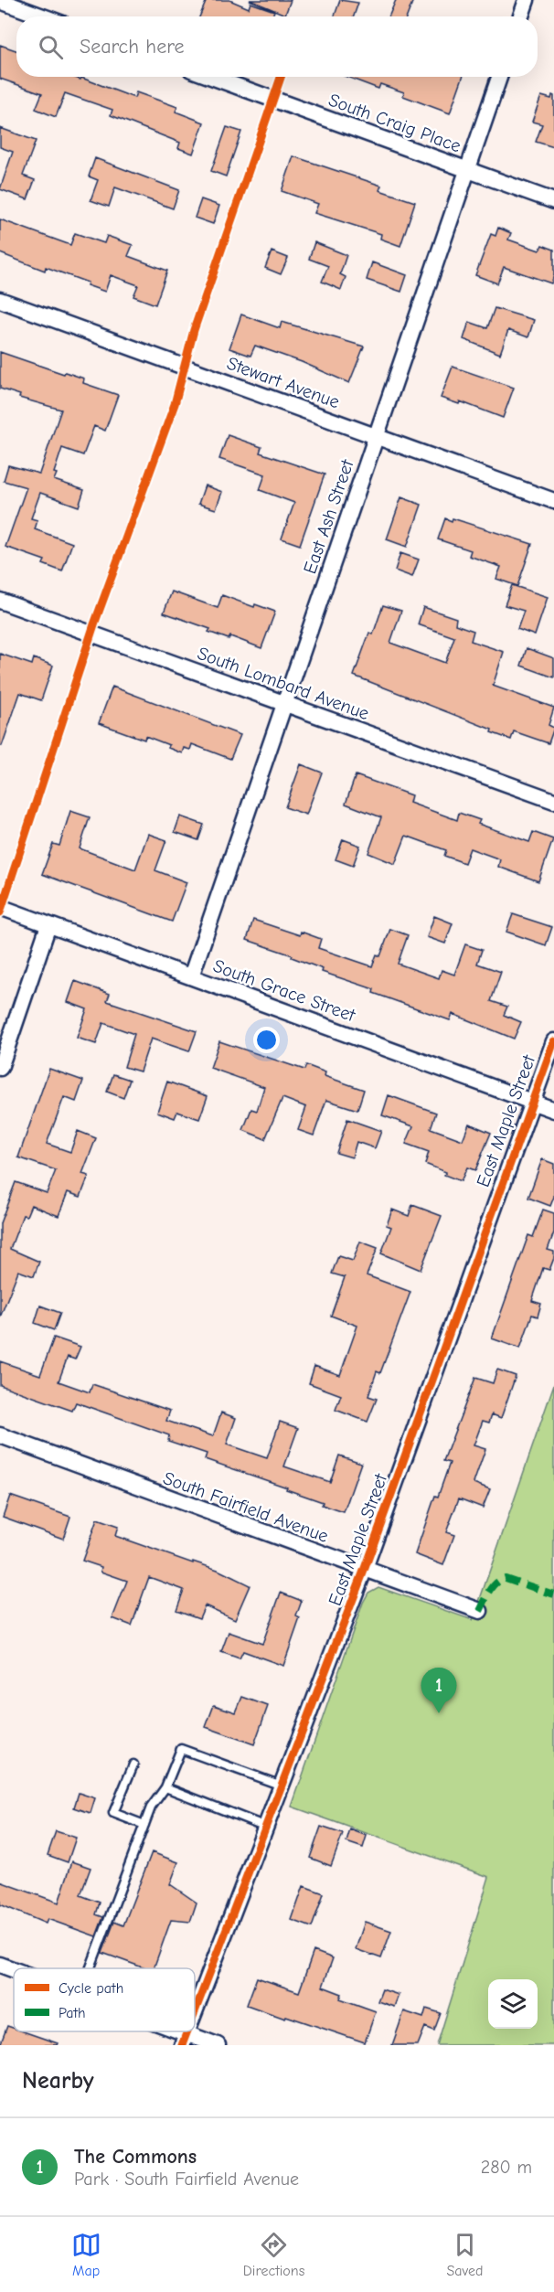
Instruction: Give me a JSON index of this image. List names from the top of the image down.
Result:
{
  "streets": {
    "street": [
      "South Craig Place",
      "Stewart Avenue",
      "East Ash Street",
      "South Lombard Avenue",
      "South Grace Street",
      "East Maple Street",
      "South Fairfield Avenue"
    ]
  },
  "crossings": [
    ["South Craig Place", "East Ash Street"],
    ["Stewart Avenue", "East Ash Street"],
    ["East Ash Street", "South Lombard Avenue"],
    ["East Ash Street", "South Grace Street"],
    ["South Grace Street", "East Maple Street"],
    ["East Maple Street", "South Fairfield Avenue"]
  ],
  "legend": ["Cycle path", "Path"],
  "page": {
    "search": "Search here",
    "pins": "1",
    "heading": "Nearby",
    "list": [
      {
        "mark": "1",
        "name": "The Commons",
        "note": "Park · South Fairfield Avenue",
        "value": "280 m"
      }
    ],
    "nav": ["Map", "Directions", "Saved"]
  }
}
